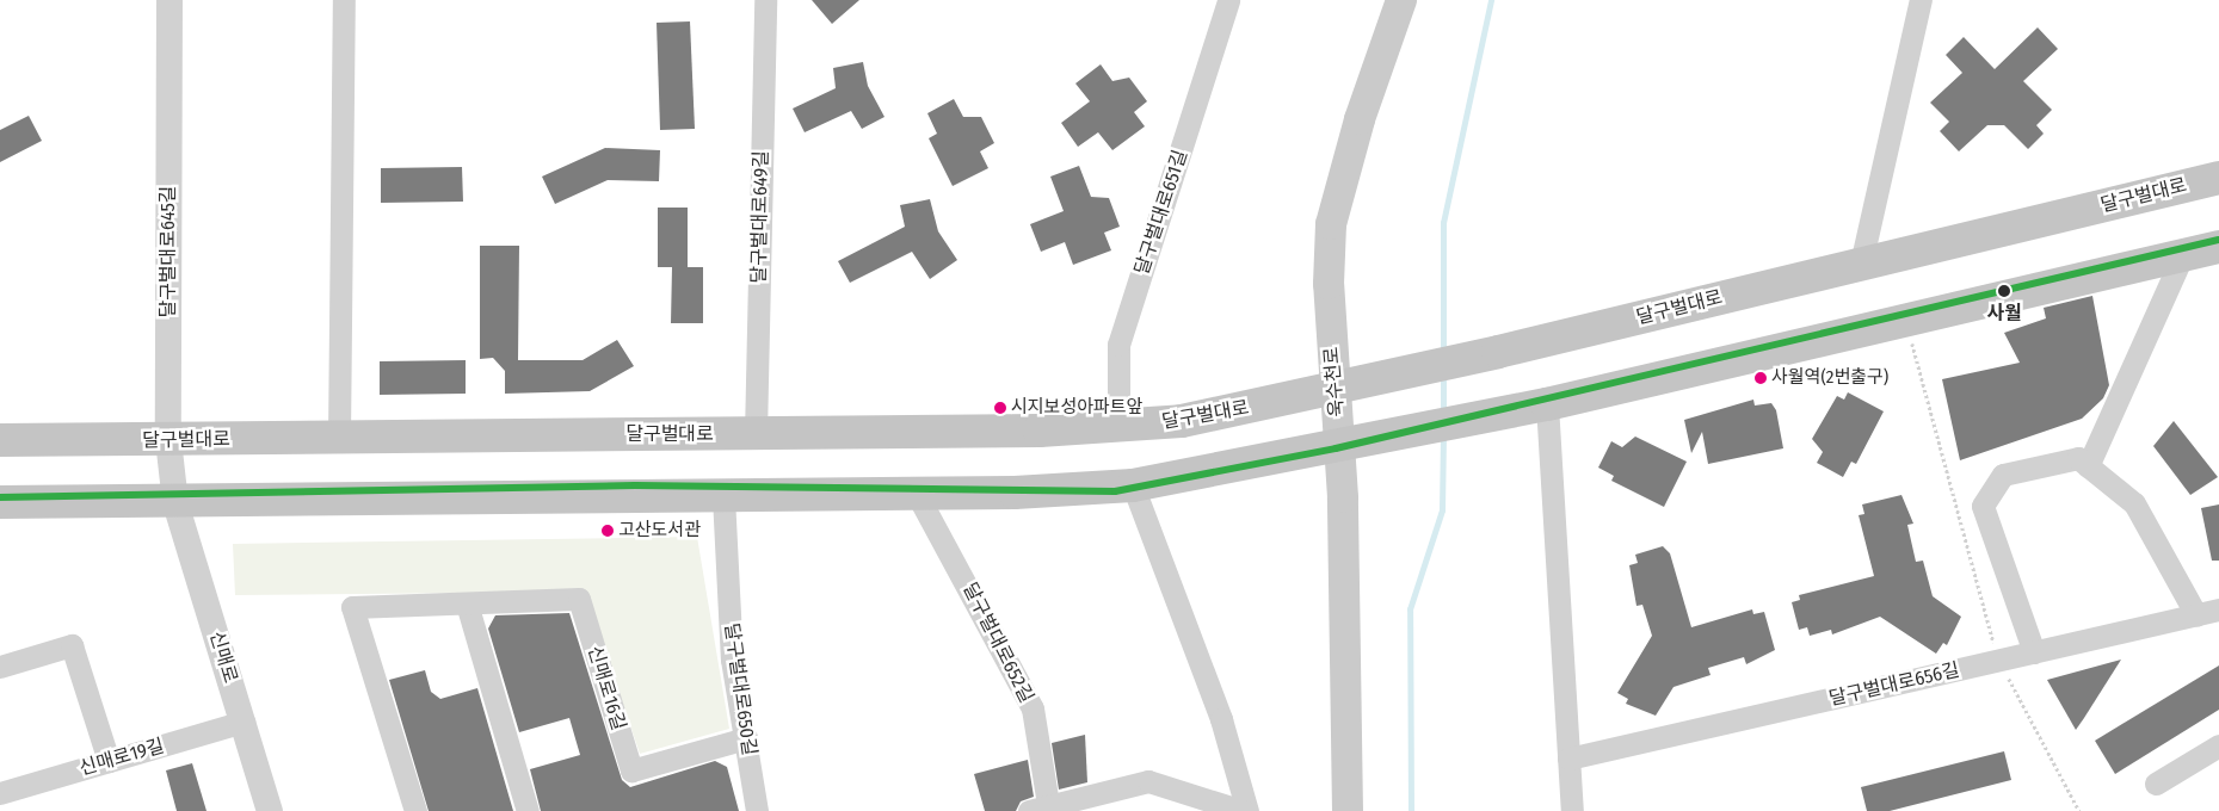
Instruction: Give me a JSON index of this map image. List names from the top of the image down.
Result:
{
  "streets": {
    "main road": ["달구벌대로", "욱수천로"],
    "street": [
      "달구벌대로651길",
      "달구벌대로649길",
      "달구벌대로645길",
      "달구벌대로652길",
      "신매로",
      "달구벌대로656길",
      "신매로16길",
      "달구벌대로650길",
      "신매로19길"
    ]
  },
  "crossings": [
    ["달구벌대로", "달구벌대로651길"],
    ["달구벌대로", "달구벌대로649길"],
    ["달구벌대로", "달구벌대로645길"],
    ["달구벌대로", "욱수천로"],
    ["달구벌대로645길", "신매로"],
    ["신매로", "신매로19길"],
    ["신매로16길", "달구벌대로650길"]
  ],
  "places": [
    "사월",
    "사월역(2번출구)",
    "시지보성아파트앞",
    "고산도서관"
  ]
}
